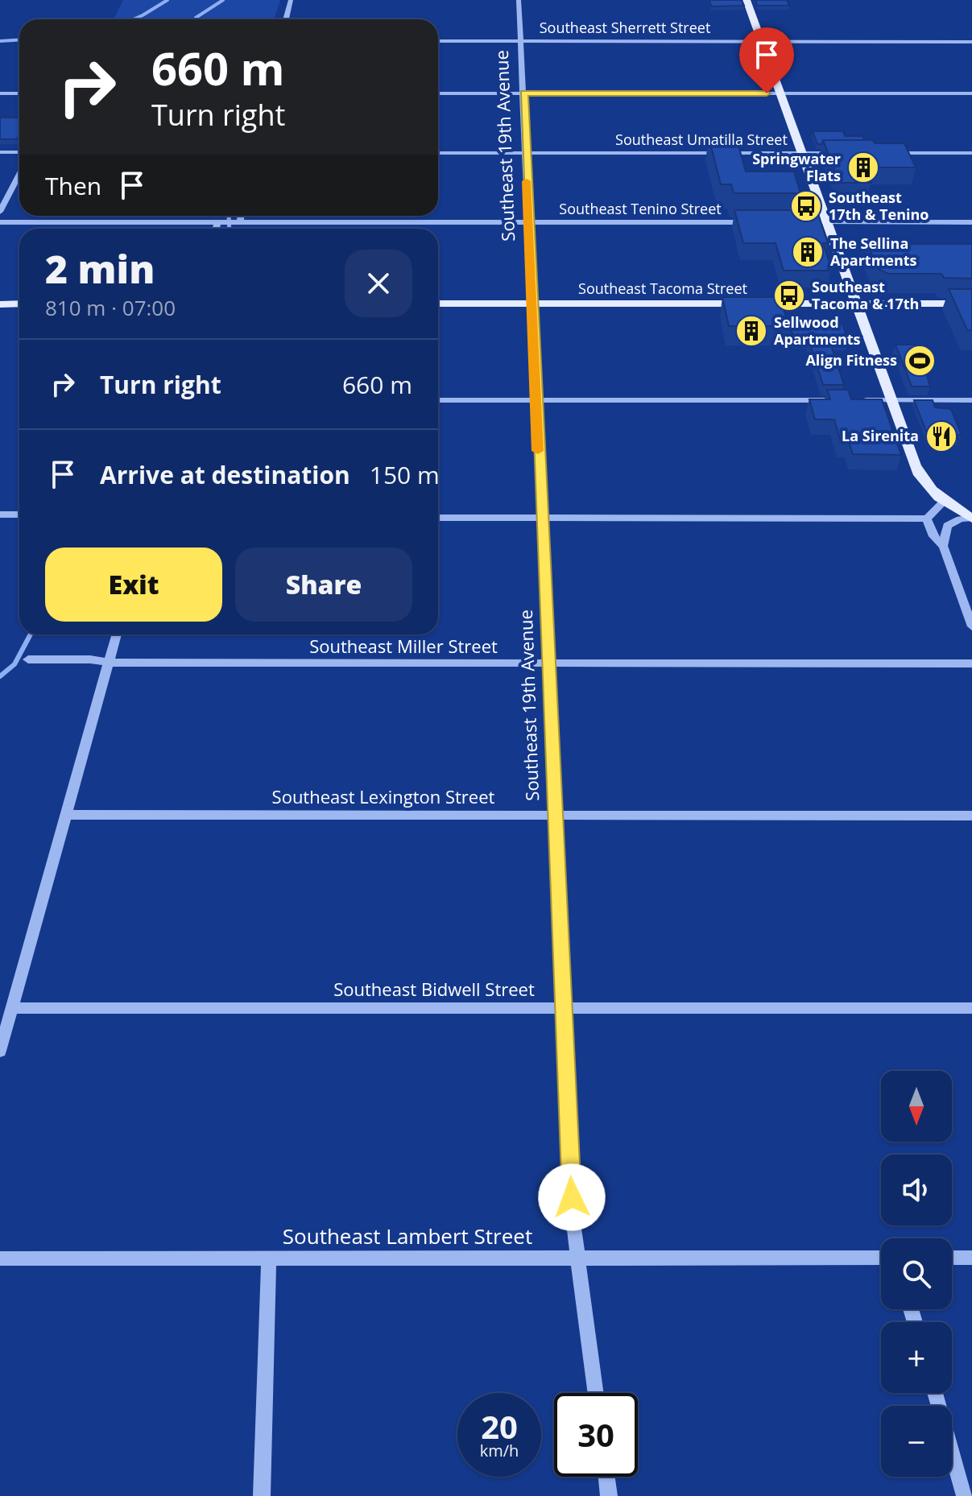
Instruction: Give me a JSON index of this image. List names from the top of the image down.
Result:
{
  "streets": {
    "main road": ["Southeast Tacoma Street"],
    "street": [
      "Southeast Sherrett Street",
      "Southeast Umatilla Street",
      "Southeast 19th Avenue",
      "Southeast Tenino Street",
      "Southeast Miller Street",
      "Southeast Lexington Street",
      "Southeast Bidwell Street",
      "Southeast Lambert Street"
    ]
  },
  "crossings": [
    ["Southeast Sherrett Street", "Southeast 19th Avenue"],
    ["Southeast Umatilla Street", "Southeast 19th Avenue"],
    ["Southeast 19th Avenue", "Southeast Tenino Street"],
    ["Southeast 19th Avenue", "Southeast Tacoma Street"],
    ["Southeast 19th Avenue", "Southeast Miller Street"],
    ["Southeast 19th Avenue", "Southeast Lexington Street"],
    ["Southeast 19th Avenue", "Southeast Bidwell Street"],
    ["Southeast 19th Avenue", "Southeast Lambert Street"]
  ],
  "places": {
    "building": ["Springwater Flats", "The Sellina Apartments", "Sellwood Apartments"],
    "bus stop": ["Southeast 17th & Tenino", "Southeast Tacoma & 17th"],
    "sports": ["Align Fitness"],
    "restaurant": ["La Sirenita"]
  },
  "north": "bottom",
  "page": {
    "turn": ["660 m", "Turn right"],
    "then": "Then",
    "heading": ["2 min", "810 m · 07:00"],
    "list": [
      {
        "name": "Turn right",
        "value": "660 m"
      },
      {
        "name": "Arrive at destination",
        "value": "150 m"
      }
    ],
    "buttons": ["Exit", "Share"],
    "map_buttons": ["+", "−"],
    "speed": "20 km/h",
    "limit": "30"
  }
}
